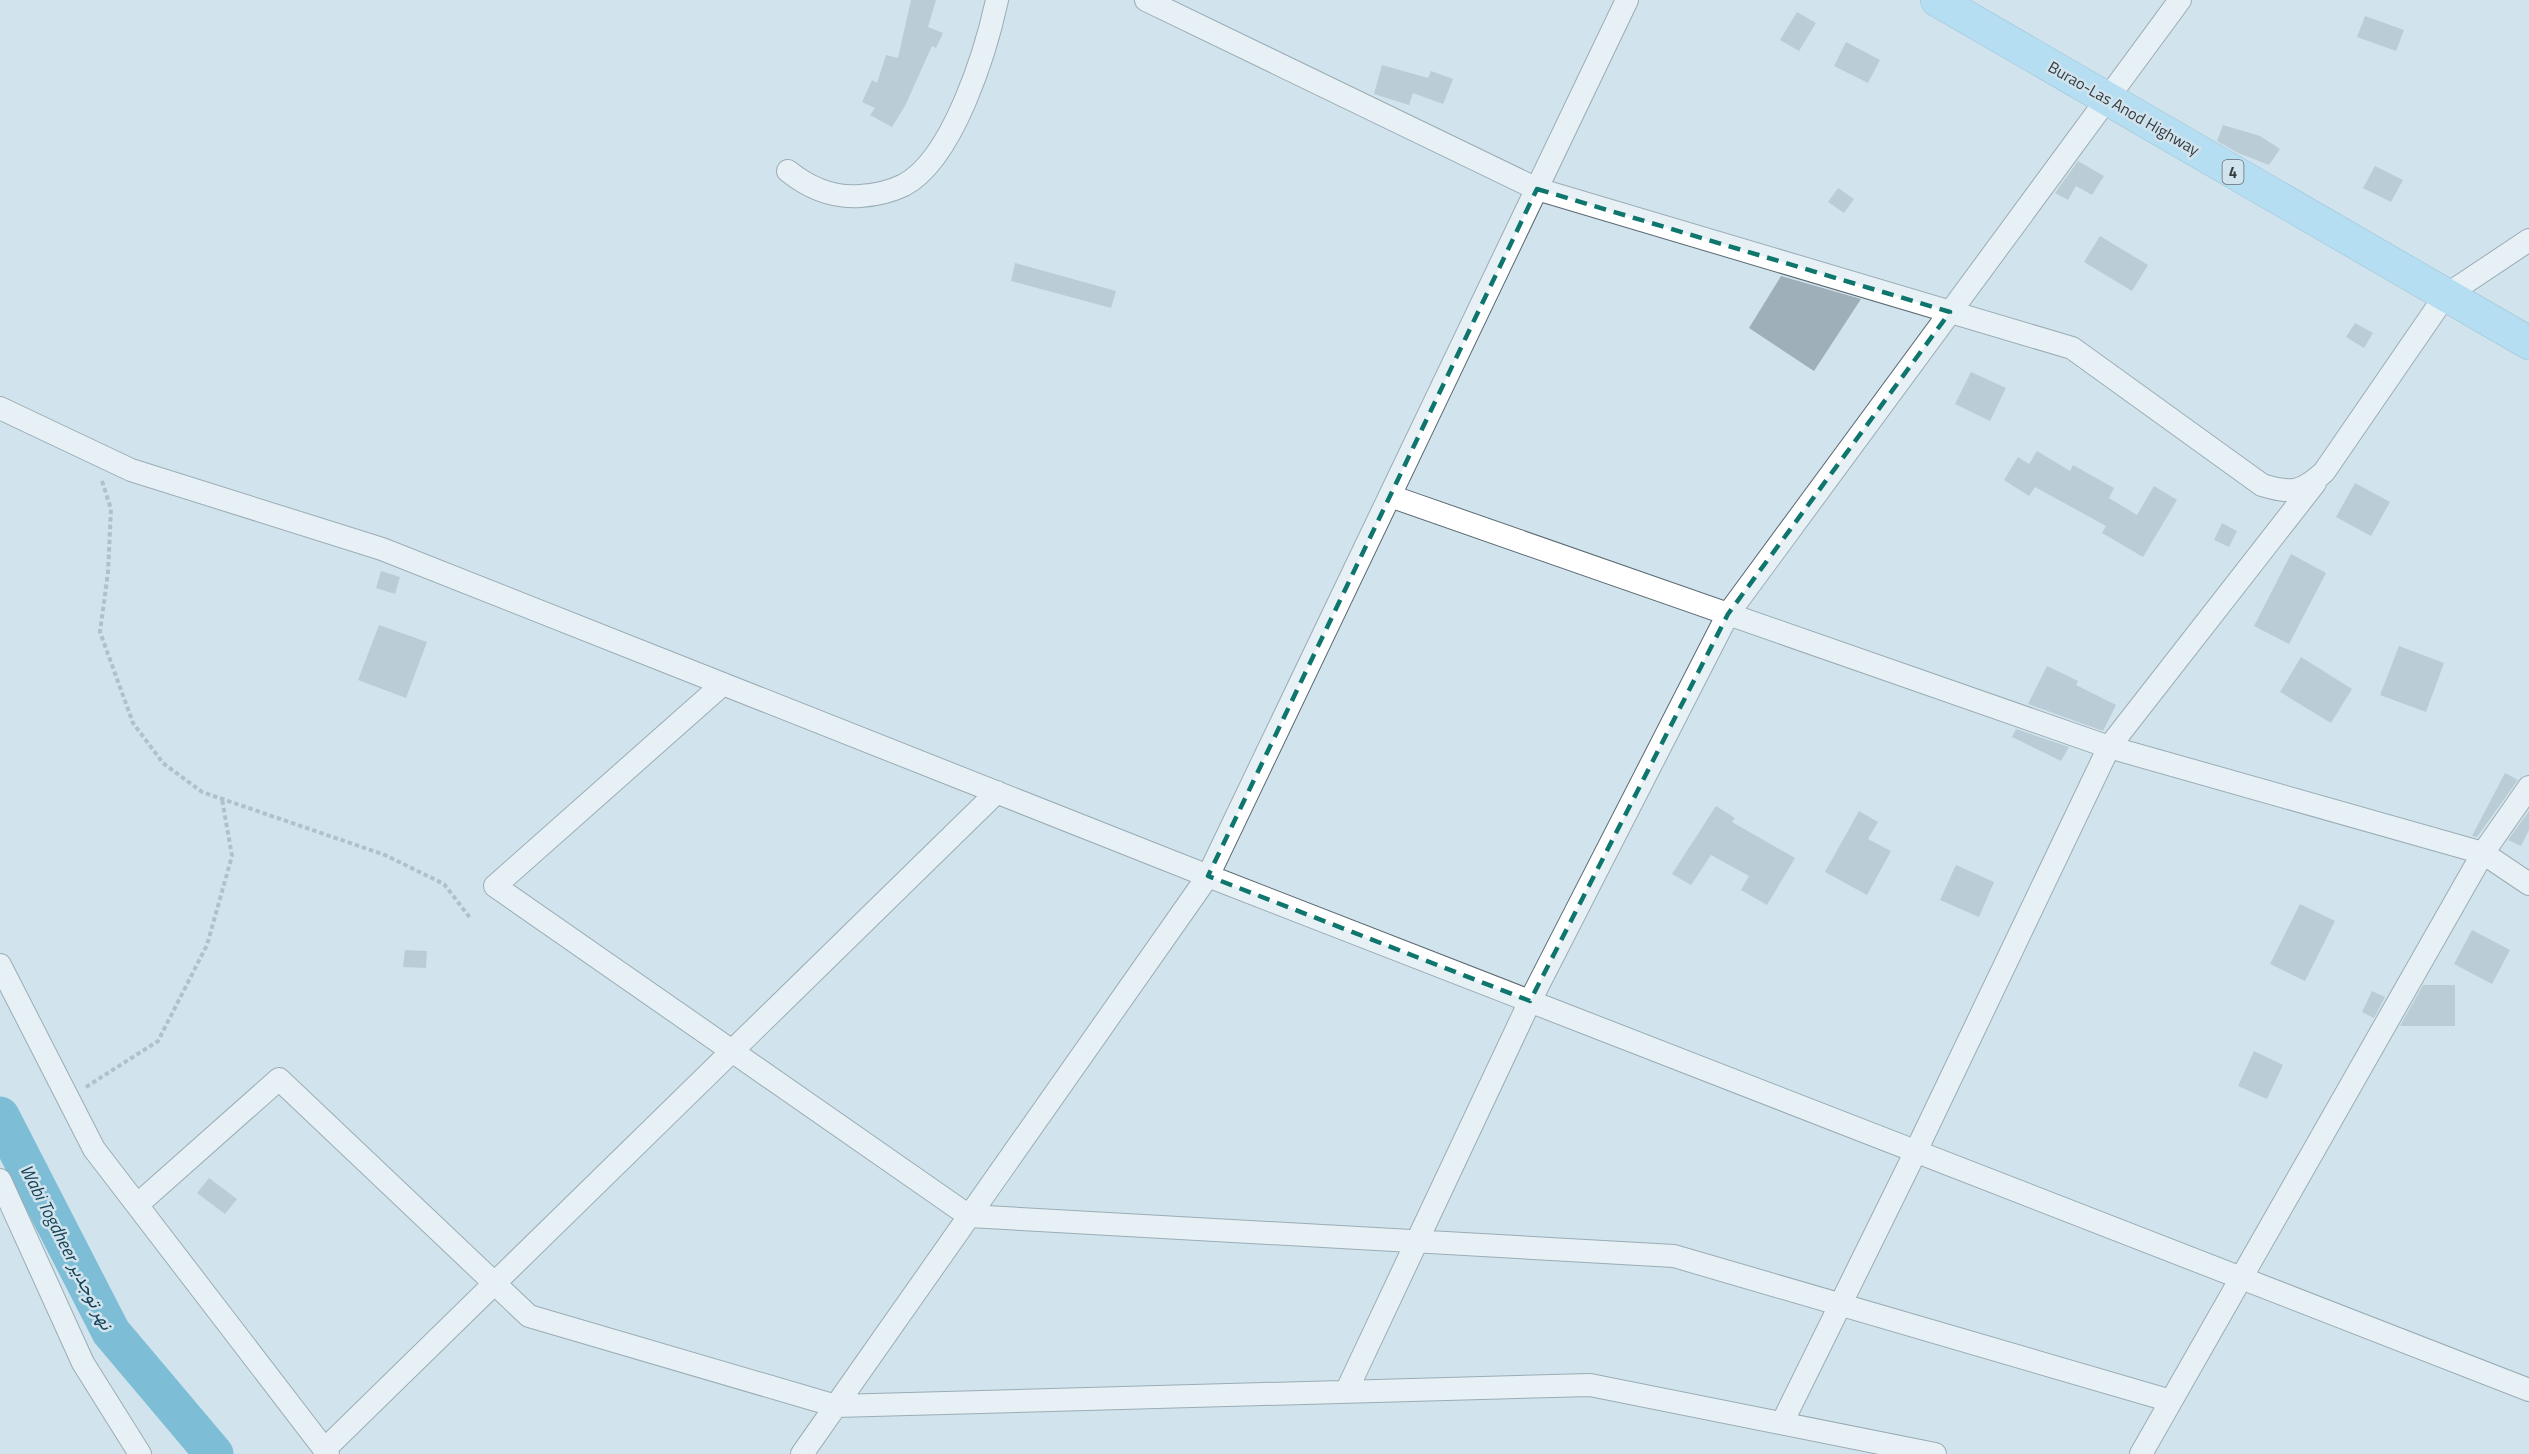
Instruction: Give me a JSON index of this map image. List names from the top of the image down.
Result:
{
  "streets": {
    "highway": ["Burao-Las Anod Highway", "4"]
  },
  "water": ["Wabi Togdheer نهر توجدير"]
}
